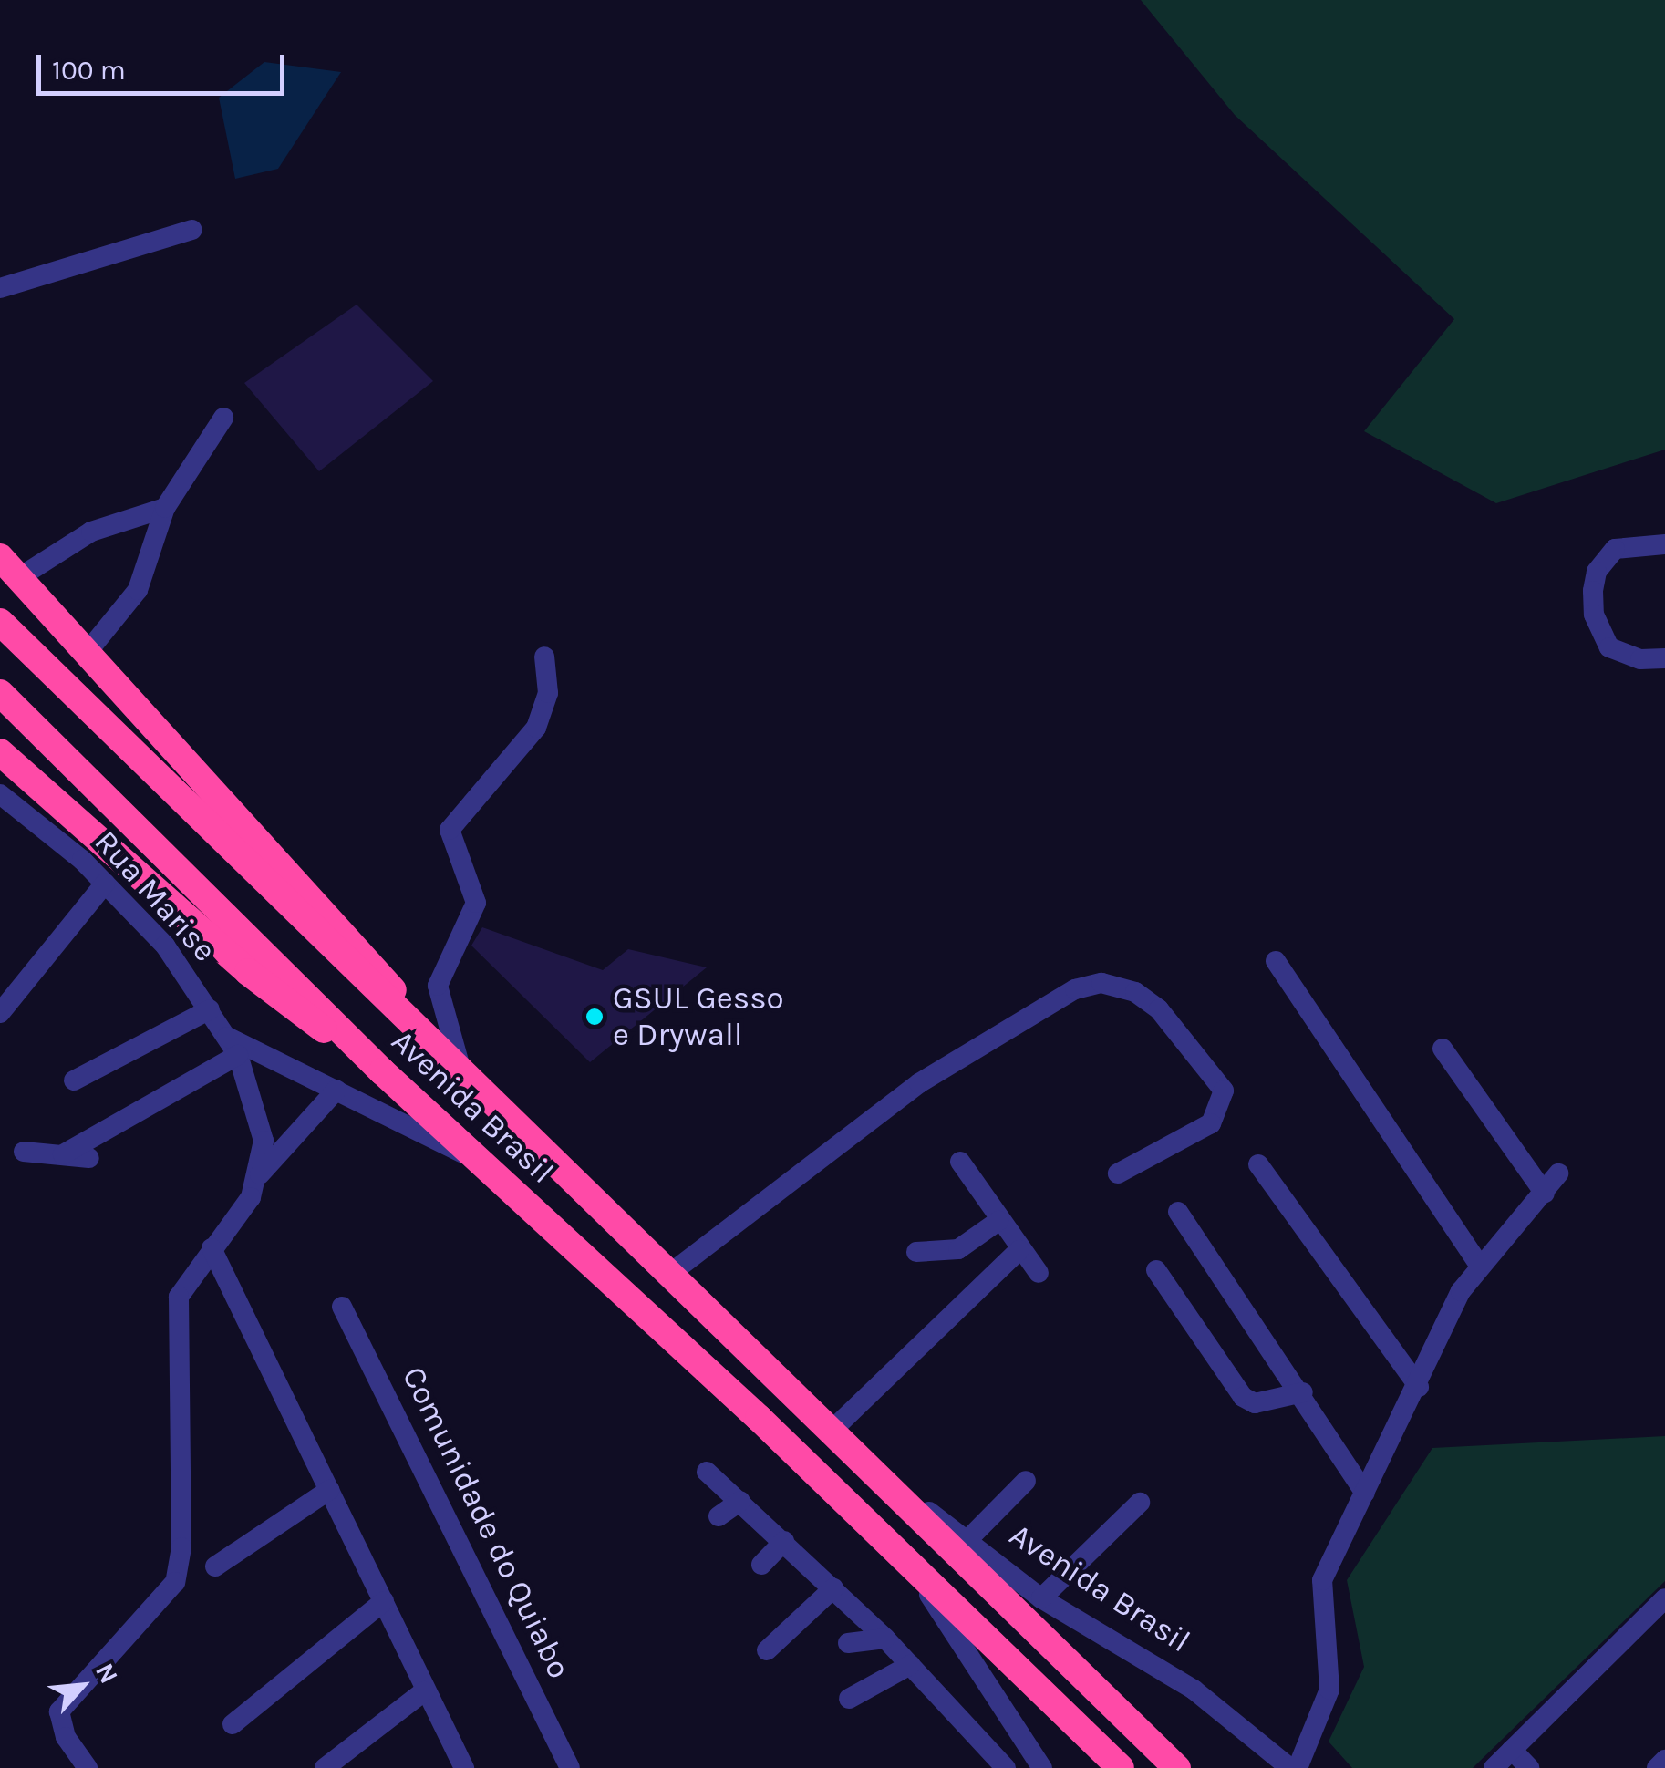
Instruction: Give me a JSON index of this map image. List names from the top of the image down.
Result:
{
  "streets": {
    "highway": ["Avenida Brasil"],
    "street": ["Rua Marise", "Comunidade do Quiabo"]
  },
  "places": ["GSUL Gesso e Drywall"],
  "scale_bar": "100 m",
  "north": "top right"
}
